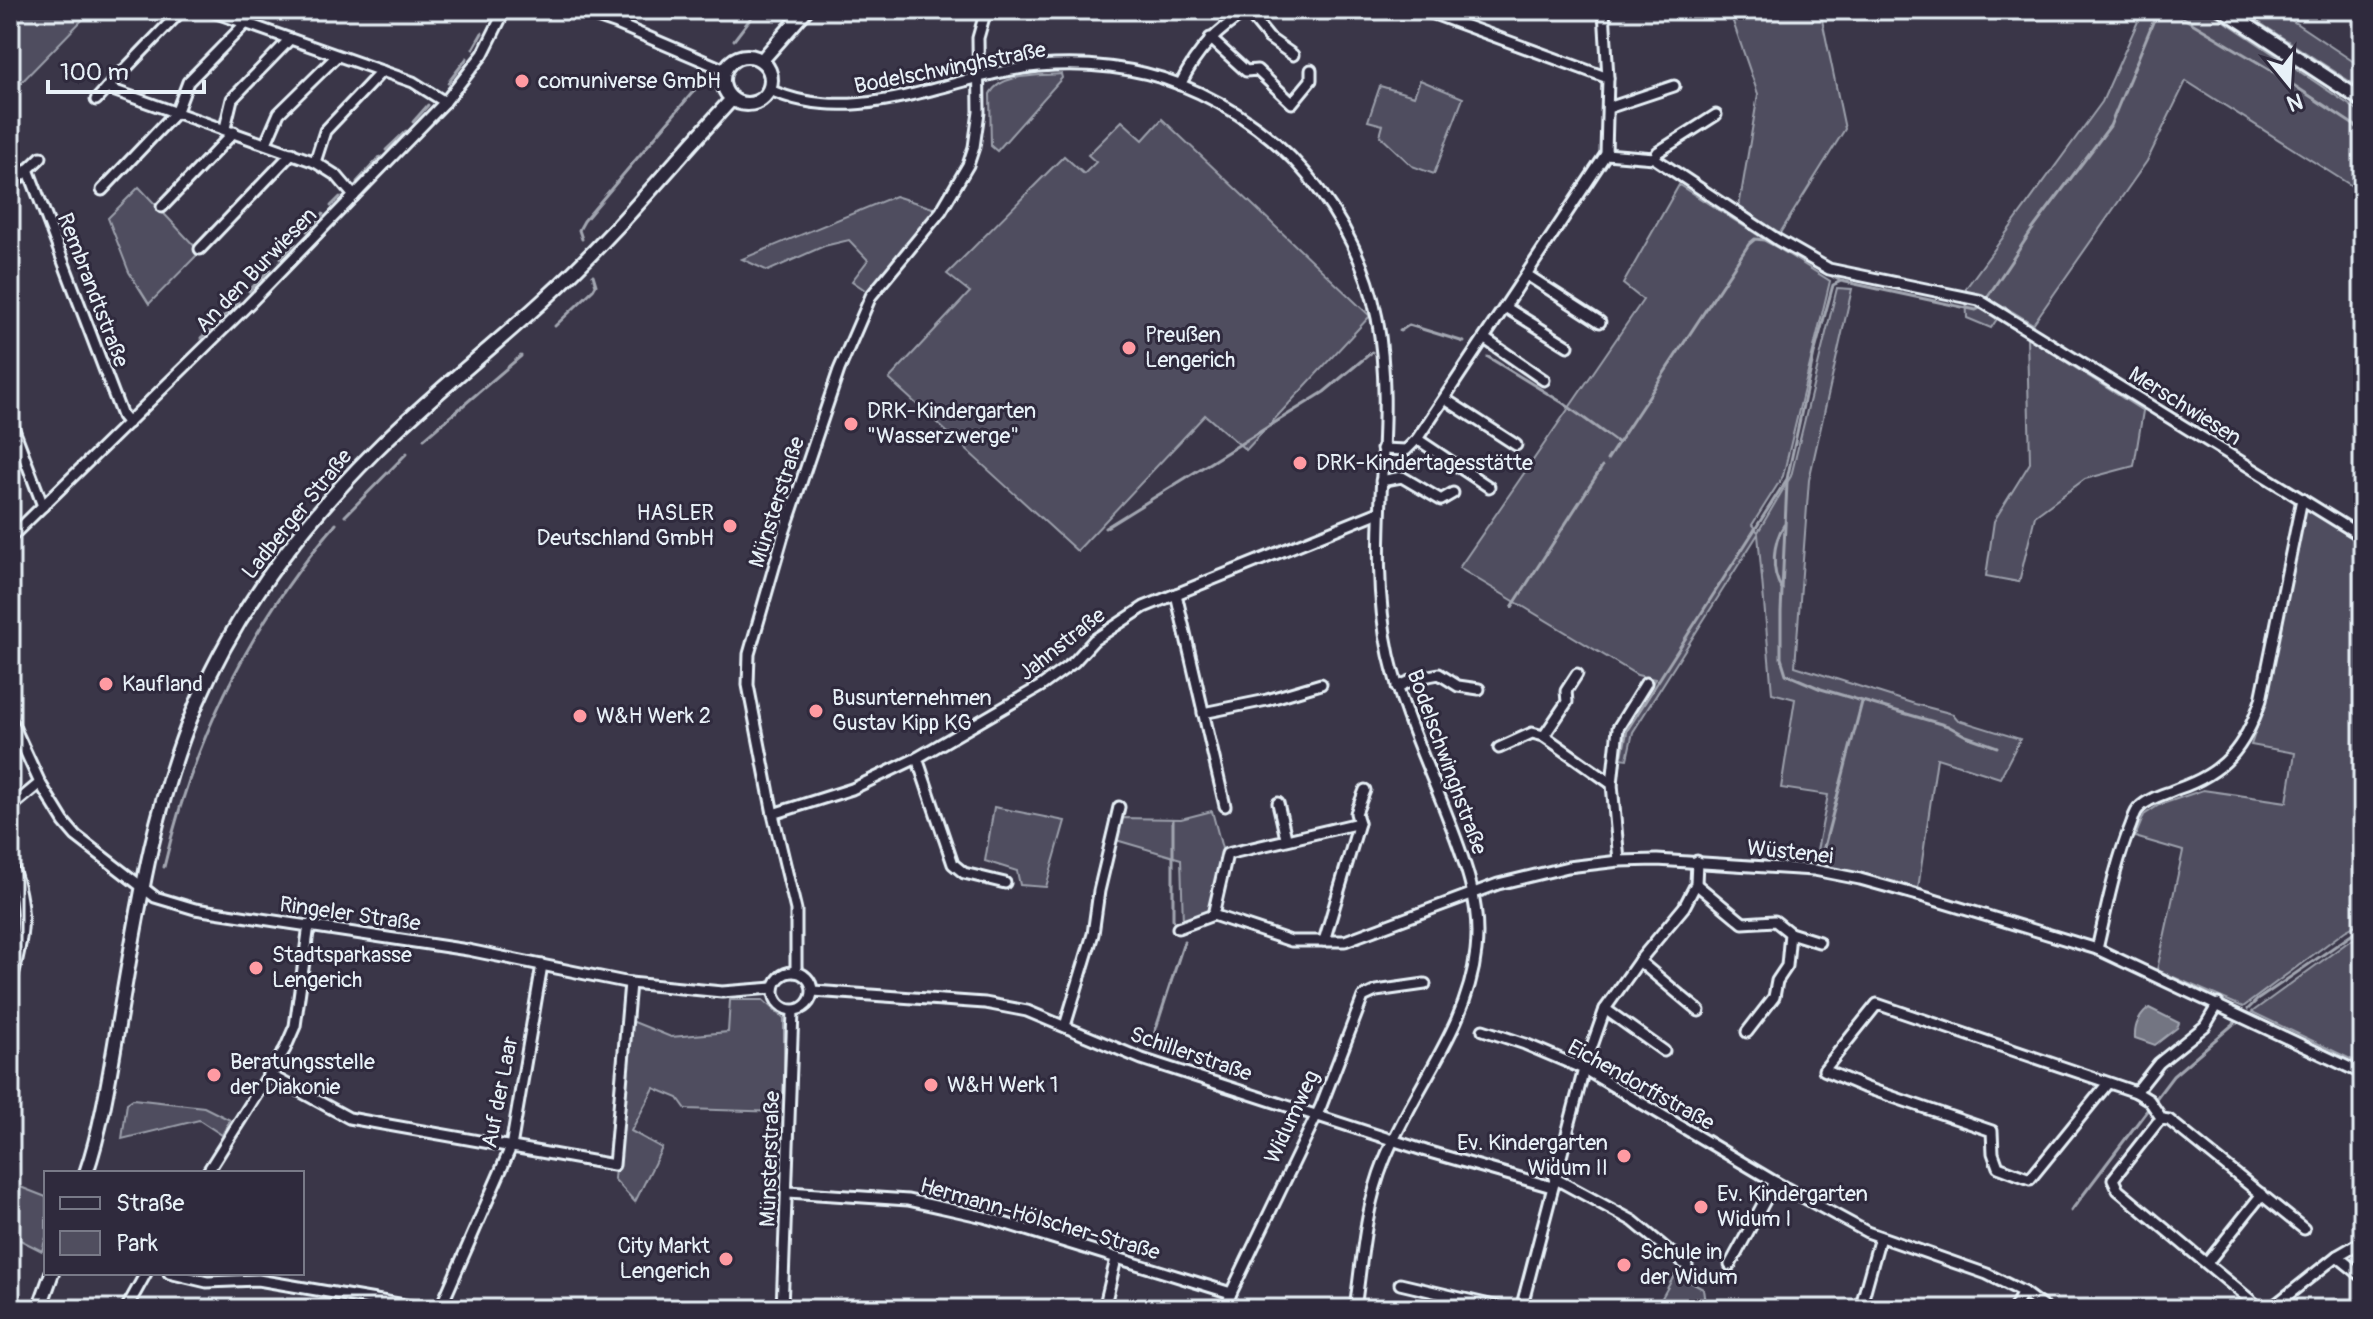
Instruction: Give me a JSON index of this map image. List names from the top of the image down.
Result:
{
  "streets": {
    "main road": ["Ladberger Straße"],
    "street": [
      "Bodelschwinghstraße",
      "An den Burwiesen",
      "Rembrandtstraße",
      "Merschwiesen",
      "Münsterstraße",
      "Jahnstraße",
      "Wüstenei",
      "Ringeler Straße",
      "Schillerstraße",
      "Eichendorffstraße",
      "Auf der Laar",
      "Widumweg",
      "Hermann-Hölscher-Straße"
    ]
  },
  "crossings": [
    ["Bodelschwinghstraße", "Münsterstraße"],
    ["Bodelschwinghstraße", "Ladberger Straße"],
    ["Bodelschwinghstraße", "Jahnstraße"],
    ["Bodelschwinghstraße", "Wüstenei"],
    ["Bodelschwinghstraße", "Schillerstraße"],
    ["An den Burwiesen", "Rembrandtstraße"],
    ["Münsterstraße", "Jahnstraße"],
    ["Münsterstraße", "Ringeler Straße"],
    ["Münsterstraße", "Schillerstraße"],
    ["Münsterstraße", "Hermann-Hölscher-Straße"],
    ["Ladberger Straße", "Ringeler Straße"],
    ["Ringeler Straße", "Schillerstraße"],
    ["Ringeler Straße", "Auf der Laar"],
    ["Schillerstraße", "Widumweg"],
    ["Widumweg", "Hermann-Hölscher-Straße"]
  ],
  "places": [
    "comuniverse GmbH",
    "Preußen Lengerich",
    "DRK-Kindergarten \"Wasserzwerge\"",
    "DRK-Kindertagesstätte",
    "HASLER Deutschland GmbH",
    "Kaufland",
    "Busunternehmen Gustav Kipp KG",
    "W&H Werk 2",
    "Stadtsparkasse Lengerich",
    "Beratungsstelle der Diakonie",
    "W&H Werk 1",
    "Ev. Kindergarten Widum II",
    "Ev. Kindergarten Widum I",
    "City Markt Lengerich",
    "Schule in der Widum"
  ],
  "legend": ["Straße", "Park"],
  "scale_bar": "100 m",
  "north": "bottom"
}
